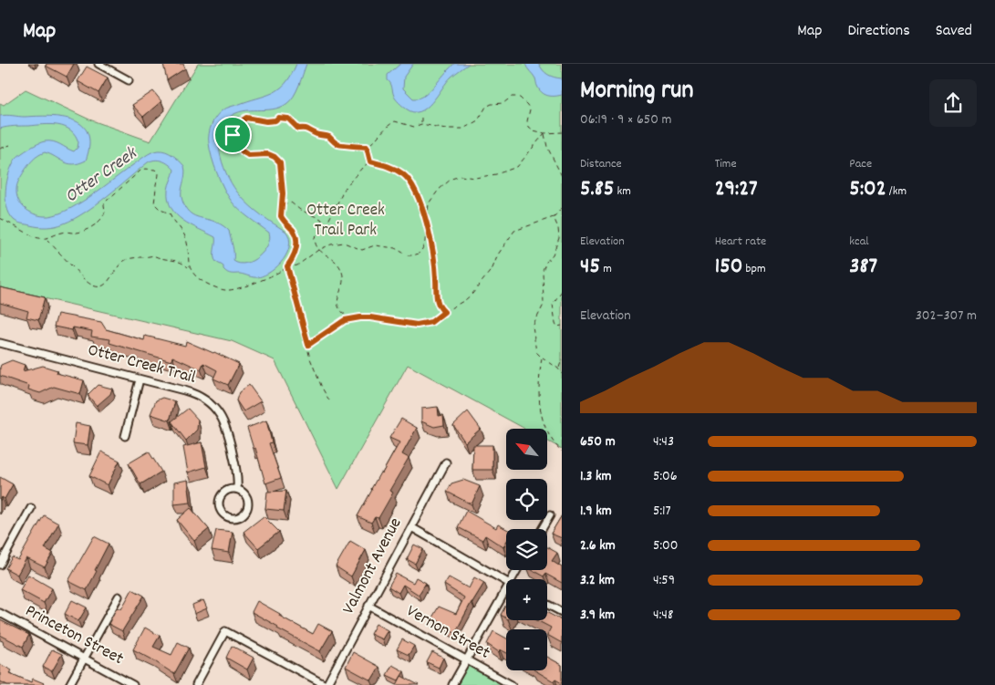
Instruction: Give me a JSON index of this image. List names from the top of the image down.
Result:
{
  "streets": {
    "street": [
      "Otter Creek Trail",
      "Valmont Avenue",
      "Vernon Street",
      "Princeton Street"
    ]
  },
  "crossings": [
    ["Valmont Avenue", "Vernon Street"]
  ],
  "water": ["Otter Creek"],
  "parks": ["Otter Creek Trail Park"],
  "north": "top left",
  "page": {
    "header": "Map",
    "nav": ["Map", "Directions", "Saved"],
    "heading": ["Morning run", "06:19 · 9 × 650 m"],
    "stats": [
      ["Distance", "5.85 km"],
      ["Time", "29:27"],
      ["Pace", "5:02 /km"],
      ["Elevation", "45 m"],
      ["Heart rate", "150 bpm"],
      ["kcal", "387"]
    ],
    "chart": ["Elevation", "302–307 m"],
    "list": [
      {
        "name": "650 m",
        "note": "4:43"
      },
      {
        "name": "1.3 km",
        "note": "5:06"
      },
      {
        "name": "1.9 km",
        "note": "5:17"
      },
      {
        "name": "2.6 km",
        "note": "5:00"
      },
      {
        "name": "3.2 km",
        "note": "4:59"
      },
      {
        "name": "3.9 km",
        "note": "4:48"
      }
    ],
    "map_buttons": ["+", "−"]
  }
}
